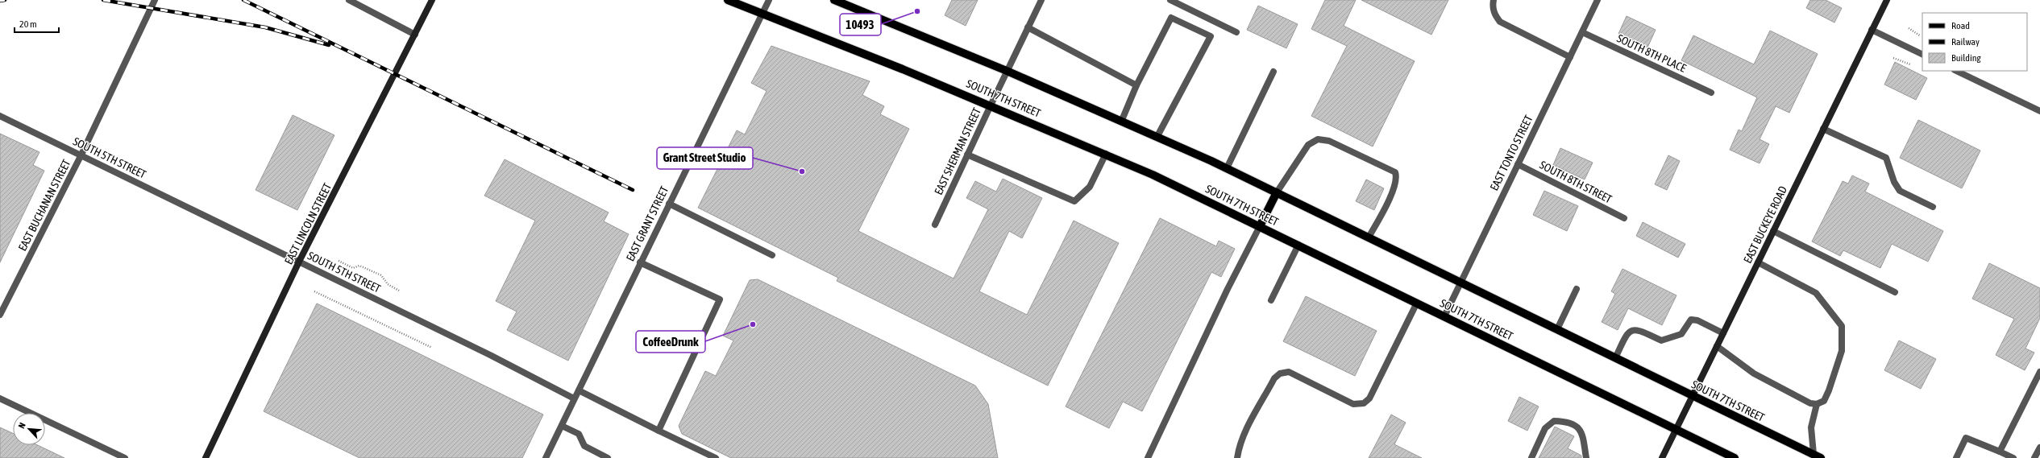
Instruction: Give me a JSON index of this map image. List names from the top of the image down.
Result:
{
  "streets": {
    "main road": ["SOUTH 7TH STREET", "EAST LINCOLN STREET", "EAST BUCKEYE ROAD"],
    "street": [
      "SOUTH 8TH PLACE",
      "EAST SHERMAN STREET",
      "EAST TONTO STREET",
      "SOUTH 5TH STREET",
      "SOUTH 8TH STREET",
      "EAST BUCHANAN STREET",
      "EAST GRANT STREET"
    ]
  },
  "crossings": [
    ["SOUTH 8TH PLACE", "EAST TONTO STREET"],
    ["SOUTH 7TH STREET", "EAST SHERMAN STREET"],
    ["SOUTH 7TH STREET", "EAST TONTO STREET"],
    ["SOUTH 7TH STREET", "EAST GRANT STREET"],
    ["SOUTH 7TH STREET", "EAST BUCKEYE ROAD"],
    ["EAST TONTO STREET", "SOUTH 8TH STREET"],
    ["SOUTH 5TH STREET", "EAST BUCHANAN STREET"],
    ["SOUTH 5TH STREET", "EAST LINCOLN STREET"],
    ["SOUTH 5TH STREET", "EAST GRANT STREET"]
  ],
  "places": ["10493", "Grant Street Studio", "CoffeeDrunk"],
  "legend": ["Road", "Railway", "Building"],
  "scale_bar": "20 m",
  "north": "top left"
}
